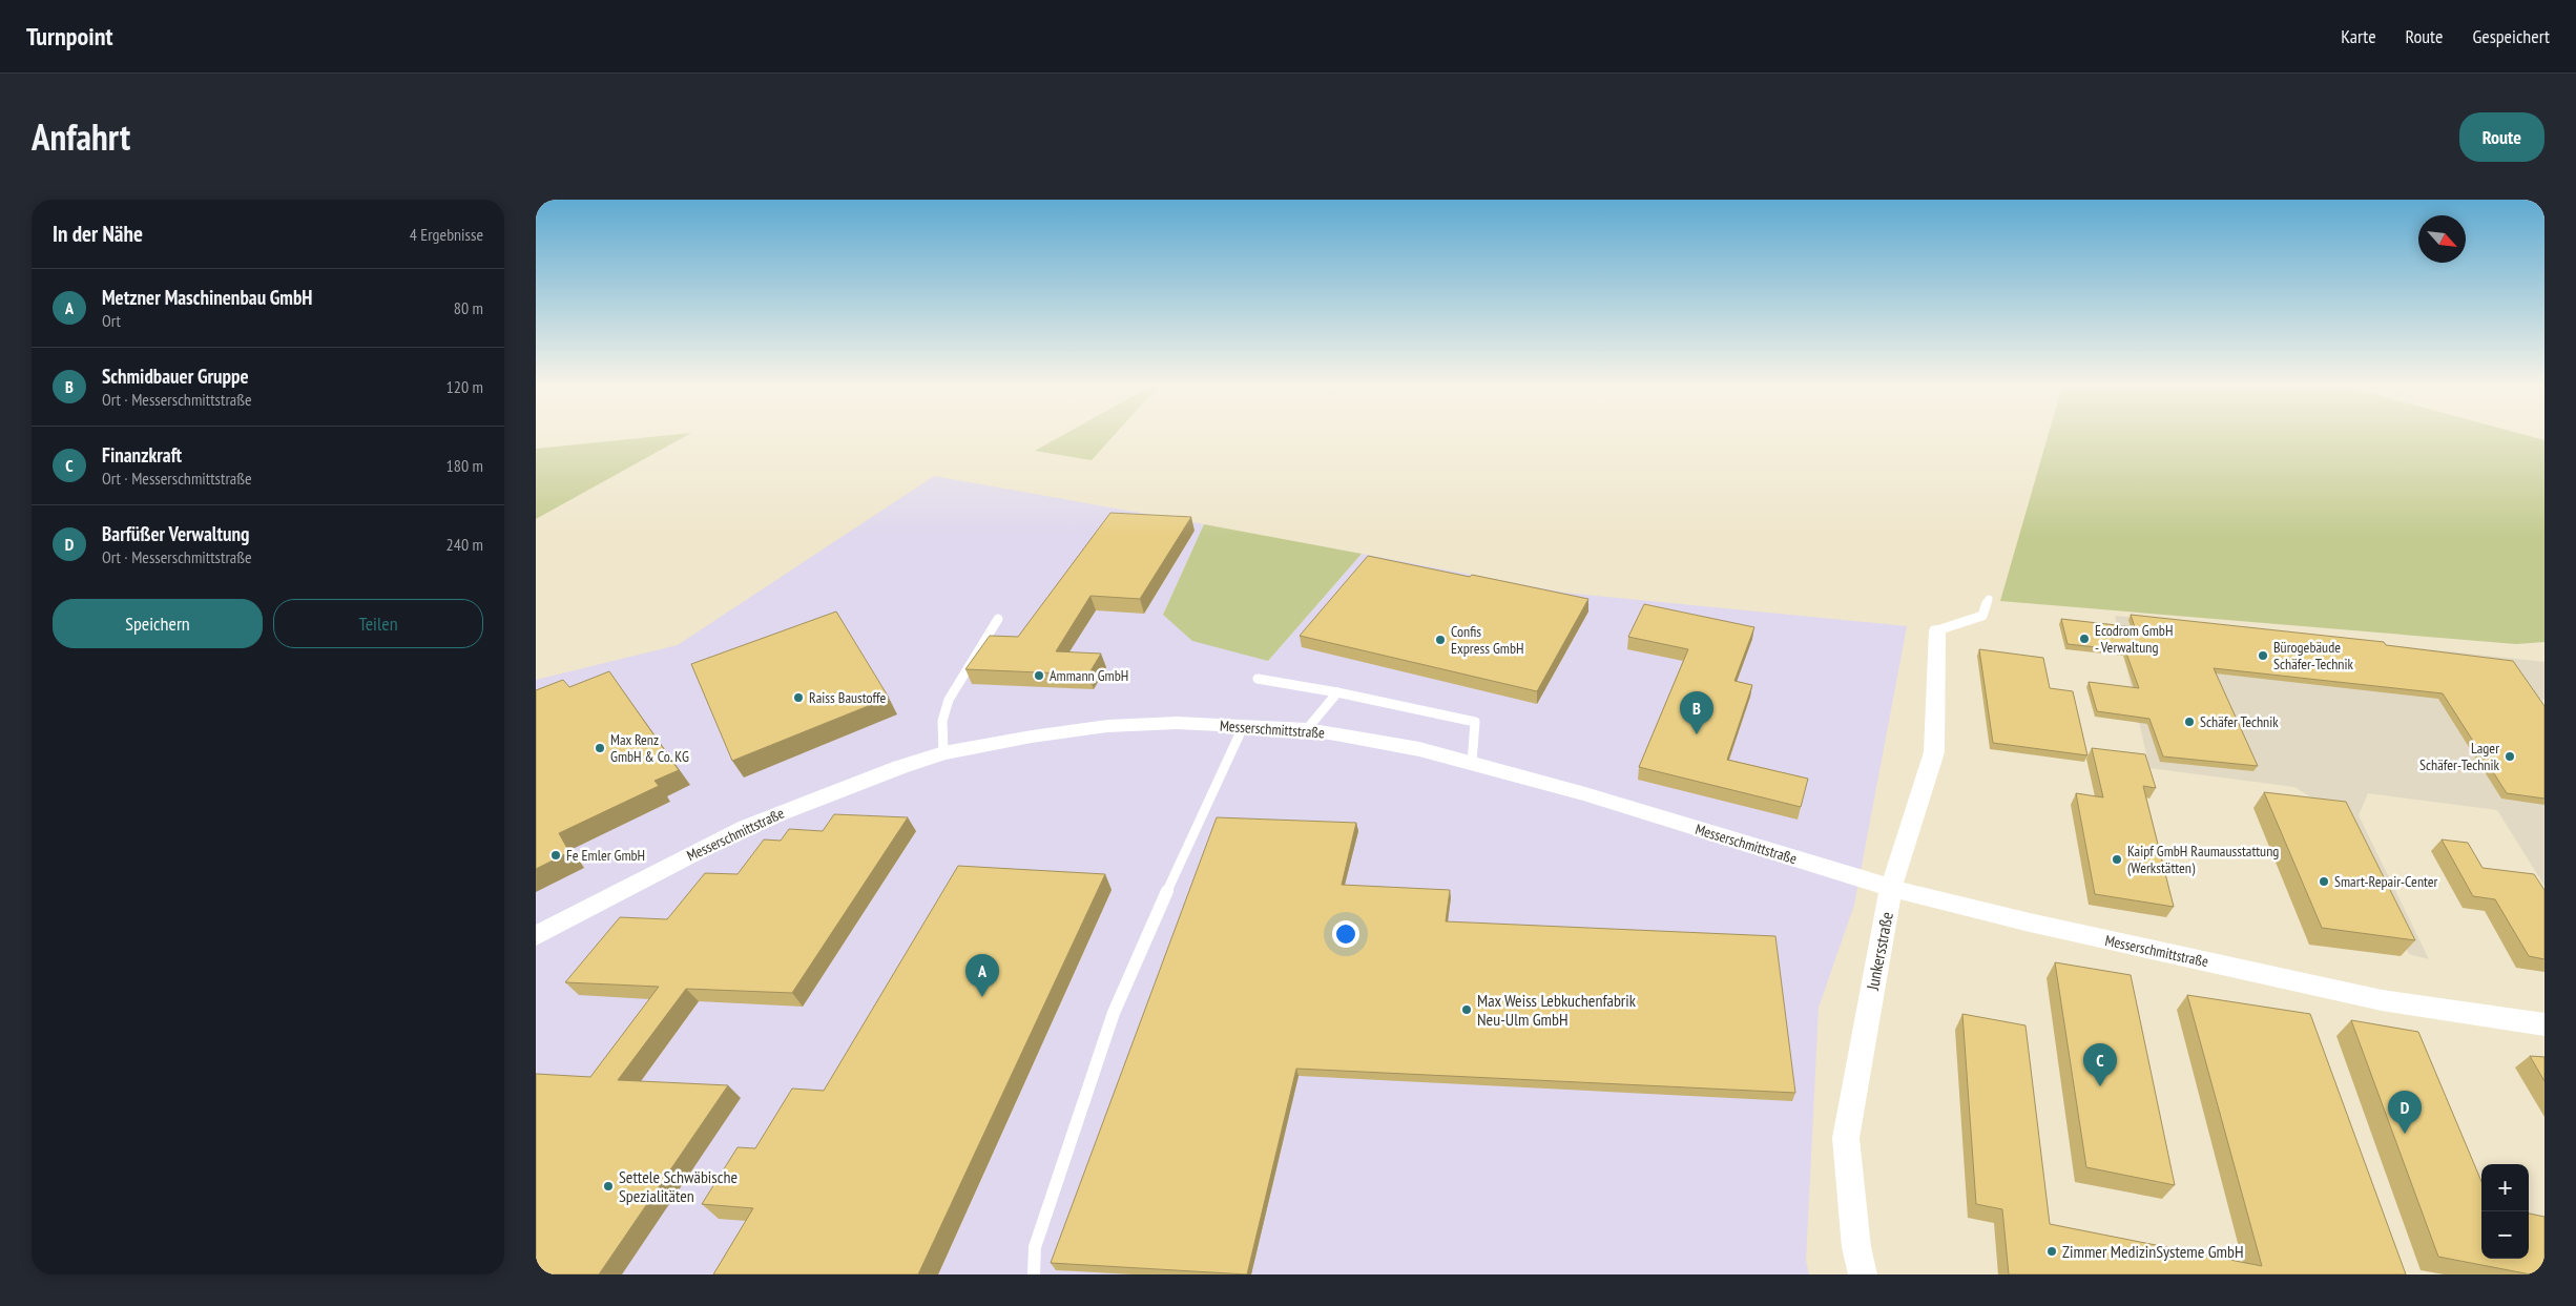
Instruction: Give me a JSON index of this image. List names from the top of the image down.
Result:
{
  "streets": {
    "street": ["Messerschmittstraße", "Junkersstraße"]
  },
  "crossings": [
    ["Messerschmittstraße", "Junkersstraße"]
  ],
  "places": [
    "Ecodrom GmbH - Verwaltung",
    "Confis Express GmbH",
    "Bürogebäude Schäfer-Technik",
    "Ammann GmbH",
    "Raiss Baustoffe",
    "Schäfer Technik",
    "Max Renz GmbH & Co. KG",
    "Lager Schäfer-Technik",
    "Fe Emler GmbH",
    "Kaipf GmbH Raumausstattung (Werkstätten)",
    "Smart-Repair-Center",
    "Max Weiss Lebkuchenfabrik Neu-Ulm GmbH",
    "Settele Schwäbische Spezialitäten",
    "Zimmer MedizinSysteme GmbH"
  ],
  "north": "bottom right",
  "page": {
    "header": "Turnpoint",
    "nav": ["Karte", "Route", "Gespeichert"],
    "title": "Anfahrt",
    "buttons": [
      "Route",
      ["Speichern", "Teilen"]
    ],
    "heading": ["In der Nähe", "4 Ergebnisse"],
    "list": [
      {
        "mark": "A",
        "name": "Metzner Maschinenbau GmbH",
        "note": "Ort",
        "value": "80 m"
      },
      {
        "mark": "B",
        "name": "Schmidbauer Gruppe",
        "note": "Ort · Messerschmittstraße",
        "value": "120 m"
      },
      {
        "mark": "C",
        "name": "Finanzkraft",
        "note": "Ort · Messerschmittstraße",
        "value": "180 m"
      },
      {
        "mark": "D",
        "name": "Barfüßer Verwaltung",
        "note": "Ort · Messerschmittstraße",
        "value": "240 m"
      }
    ],
    "pins": [
      "B",
      "A",
      "C",
      "D"
    ],
    "map_buttons": ["+", "−"]
  }
}
